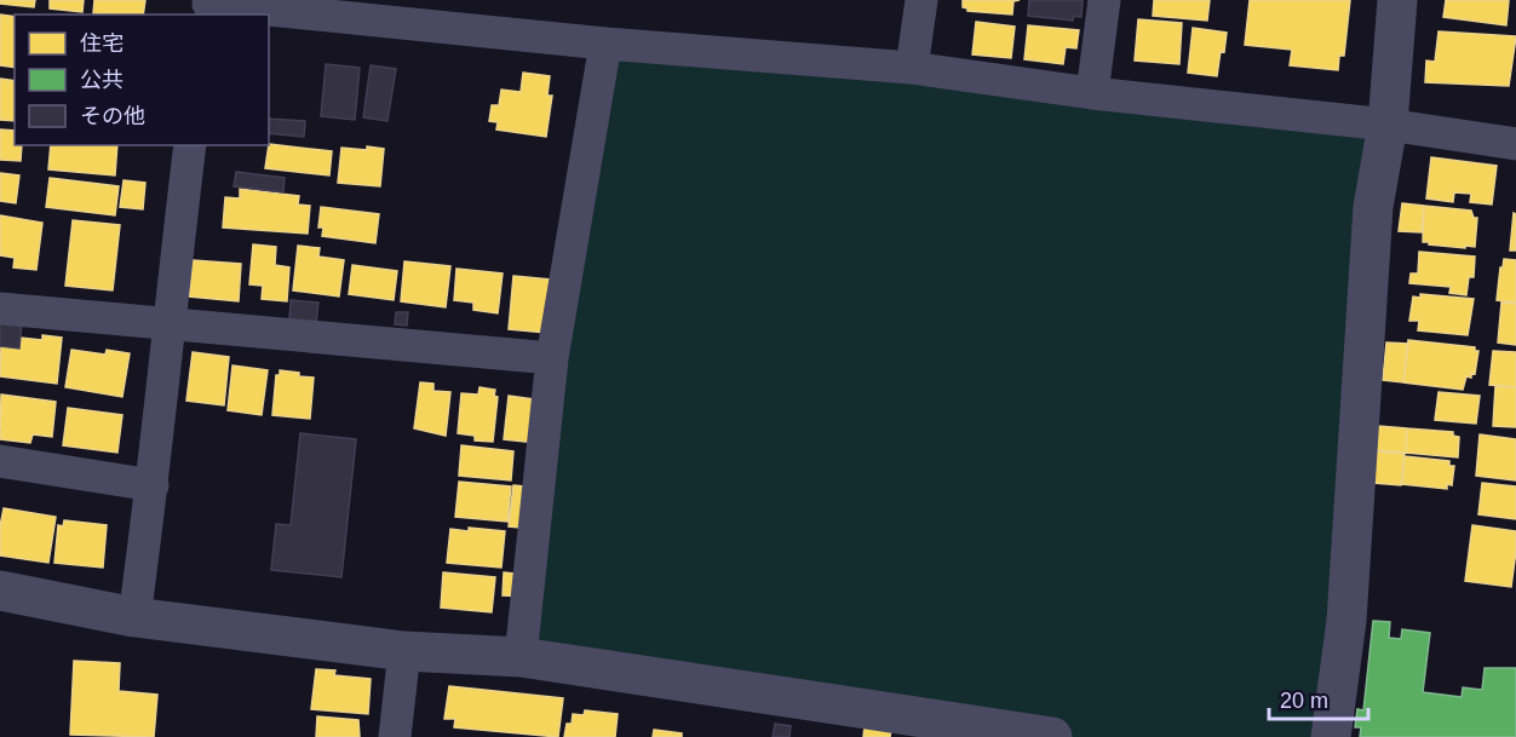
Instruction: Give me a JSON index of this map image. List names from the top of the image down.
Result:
{
  "legend": ["住宅", "公共", "その他"],
  "scale_bar": "20 m"
}
